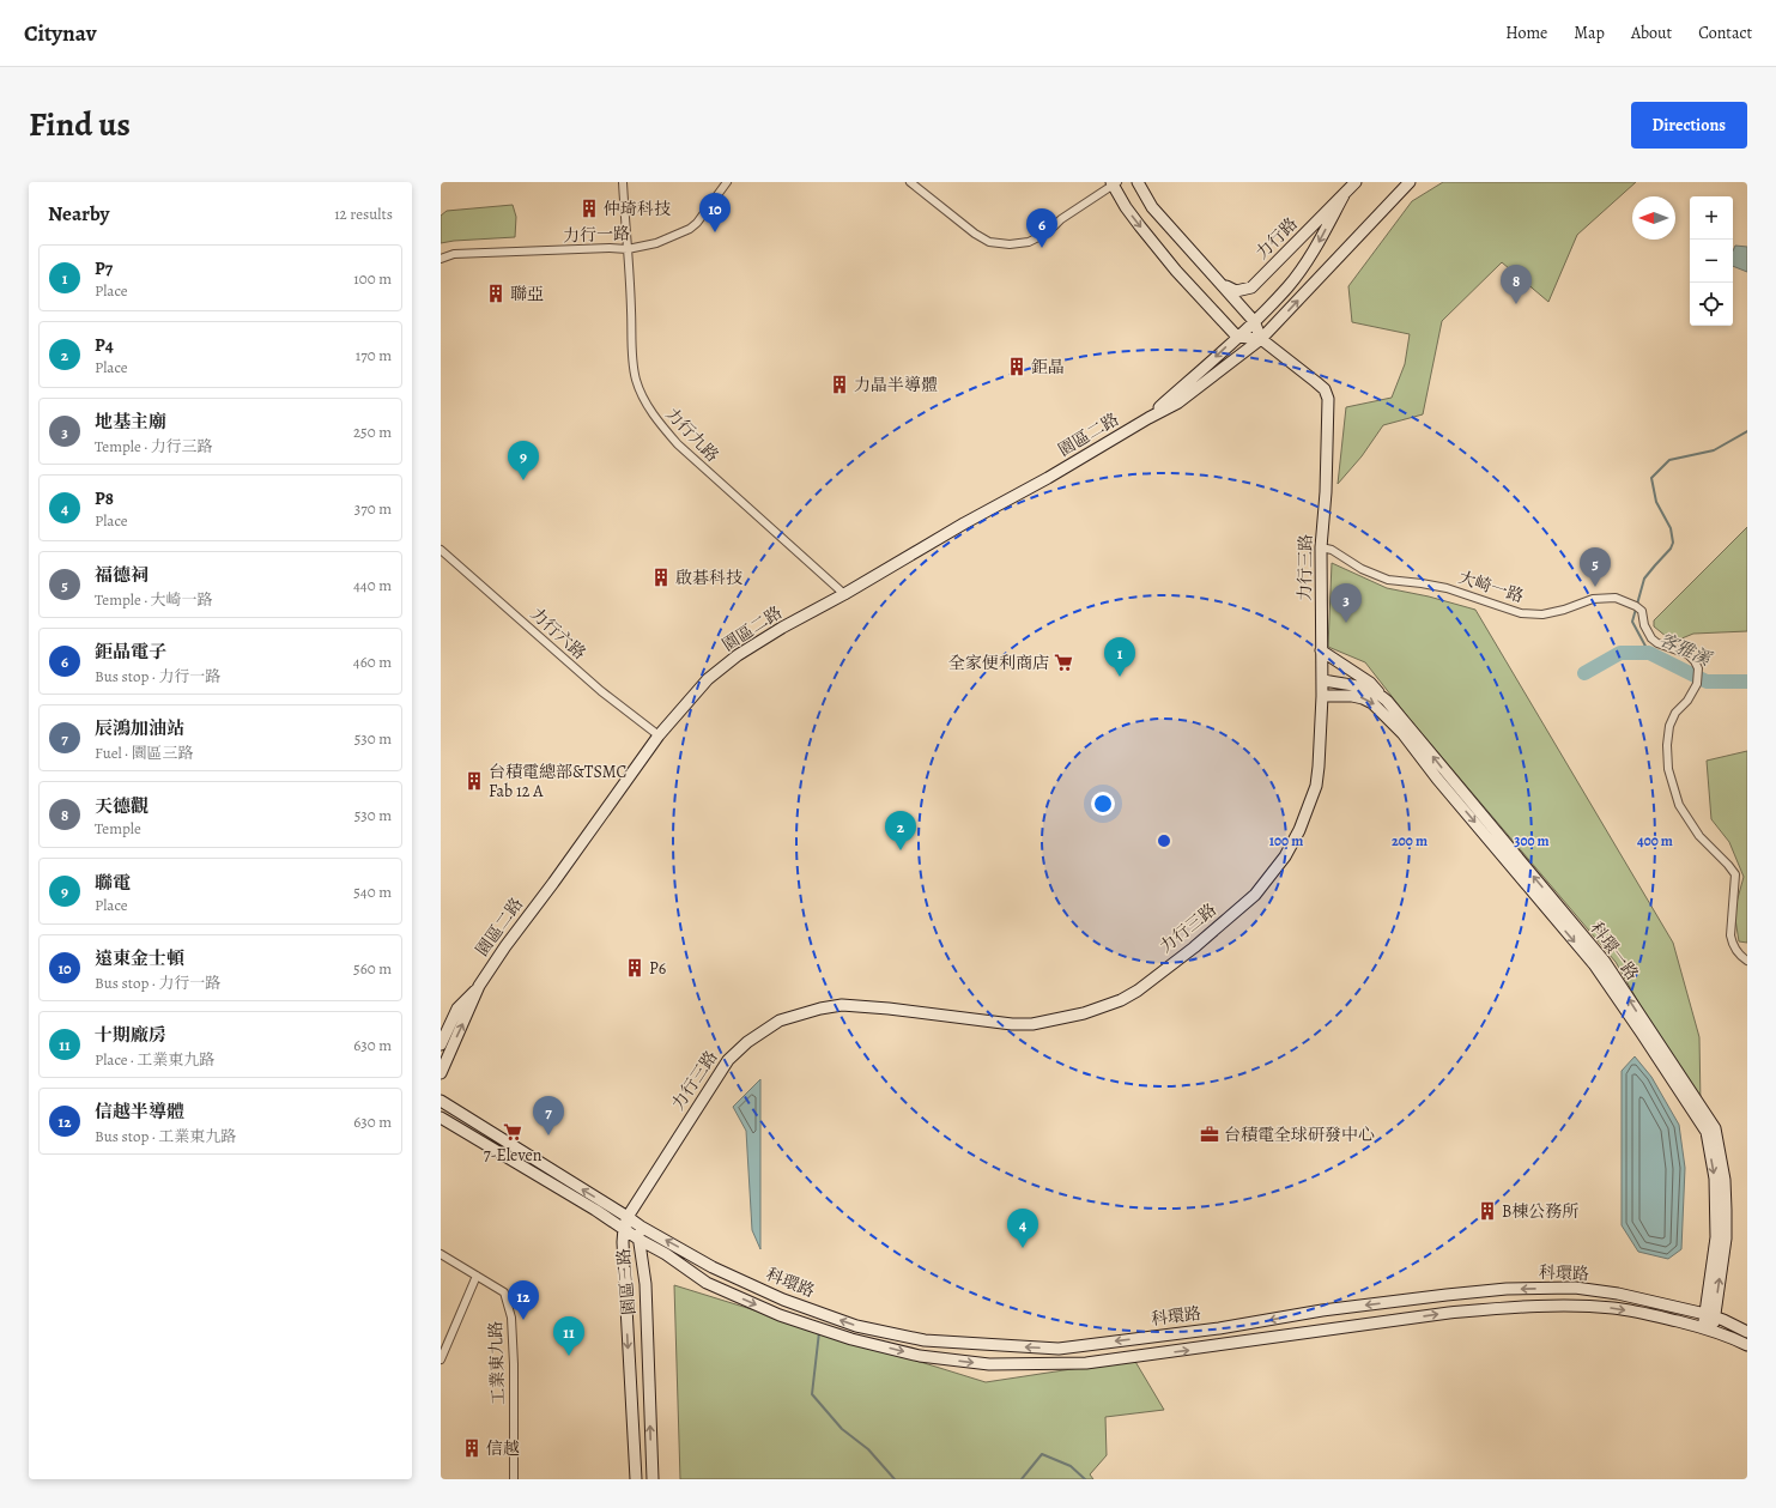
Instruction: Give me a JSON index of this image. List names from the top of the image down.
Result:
{
  "streets": {
    "street": [
      "力行一路",
      "力行路",
      "力行九路",
      "園區二路",
      "力行三路",
      "大崎一路",
      "力行六路",
      "科環一路",
      "科環路",
      "園區三路",
      "工業東九路"
    ]
  },
  "crossings": [
    ["力行一路", "力行九路"],
    ["力行路", "園區二路"],
    ["力行九路", "園區二路"],
    ["園區二路", "力行三路"],
    ["園區二路", "力行六路"],
    ["力行三路", "大崎一路"],
    ["力行三路", "科環一路"],
    ["力行三路", "科環路"],
    ["力行三路", "園區三路"],
    ["科環一路", "科環路"],
    ["科環路", "園區三路"]
  ],
  "water": ["客雅溪"],
  "places": {
    "building": [
      "仲琦科技",
      "聯亞",
      "鉅晶",
      "力晶半導體",
      "啟碁科技",
      "台積電總部&TSMC Fab 12 A",
      "P6",
      "B棟公務所",
      "信越"
    ],
    "supermarket": ["全家便利商店", "7-Eleven"],
    "office": ["台積電全球研發中心"]
  },
  "north": "left",
  "page": {
    "header": "Citynav",
    "nav": [
      "Home",
      "Map",
      "About",
      "Contact"
    ],
    "title": "Find us",
    "buttons": "Directions",
    "heading": ["Nearby", "12 results"],
    "pins": [
      "10",
      "6",
      "8",
      "9",
      "5",
      "3",
      "1",
      "2",
      "7",
      "4",
      "12",
      "11"
    ],
    "map_buttons": ["+", "−"],
    "list": [
      {
        "mark": "1",
        "name": "P7",
        "note": "Place",
        "value": "100 m"
      },
      {
        "mark": "2",
        "name": "P4",
        "note": "Place",
        "value": "170 m"
      },
      {
        "mark": "3",
        "name": "地基主廟",
        "note": "Temple · 力行三路",
        "value": "250 m"
      },
      {
        "mark": "4",
        "name": "P8",
        "note": "Place",
        "value": "370 m"
      },
      {
        "mark": "5",
        "name": "福德祠",
        "note": "Temple · 大崎一路",
        "value": "440 m"
      },
      {
        "mark": "6",
        "name": "鉅晶電子",
        "note": "Bus stop · 力行一路",
        "value": "460 m"
      },
      {
        "mark": "7",
        "name": "辰鴻加油站",
        "note": "Fuel · 園區三路",
        "value": "530 m"
      },
      {
        "mark": "8",
        "name": "天德觀",
        "note": "Temple",
        "value": "530 m"
      },
      {
        "mark": "9",
        "name": "聯電",
        "note": "Place",
        "value": "540 m"
      },
      {
        "mark": "10",
        "name": "遠東金士頓",
        "note": "Bus stop · 力行一路",
        "value": "560 m"
      },
      {
        "mark": "11",
        "name": "十期廠房",
        "note": "Place · 工業東九路",
        "value": "630 m"
      },
      {
        "mark": "12",
        "name": "信越半導體",
        "note": "Bus stop · 工業東九路",
        "value": "630 m"
      }
    ]
  },
  "rings": [
    "100 m",
    "200 m",
    "300 m",
    "400 m"
  ]
}
